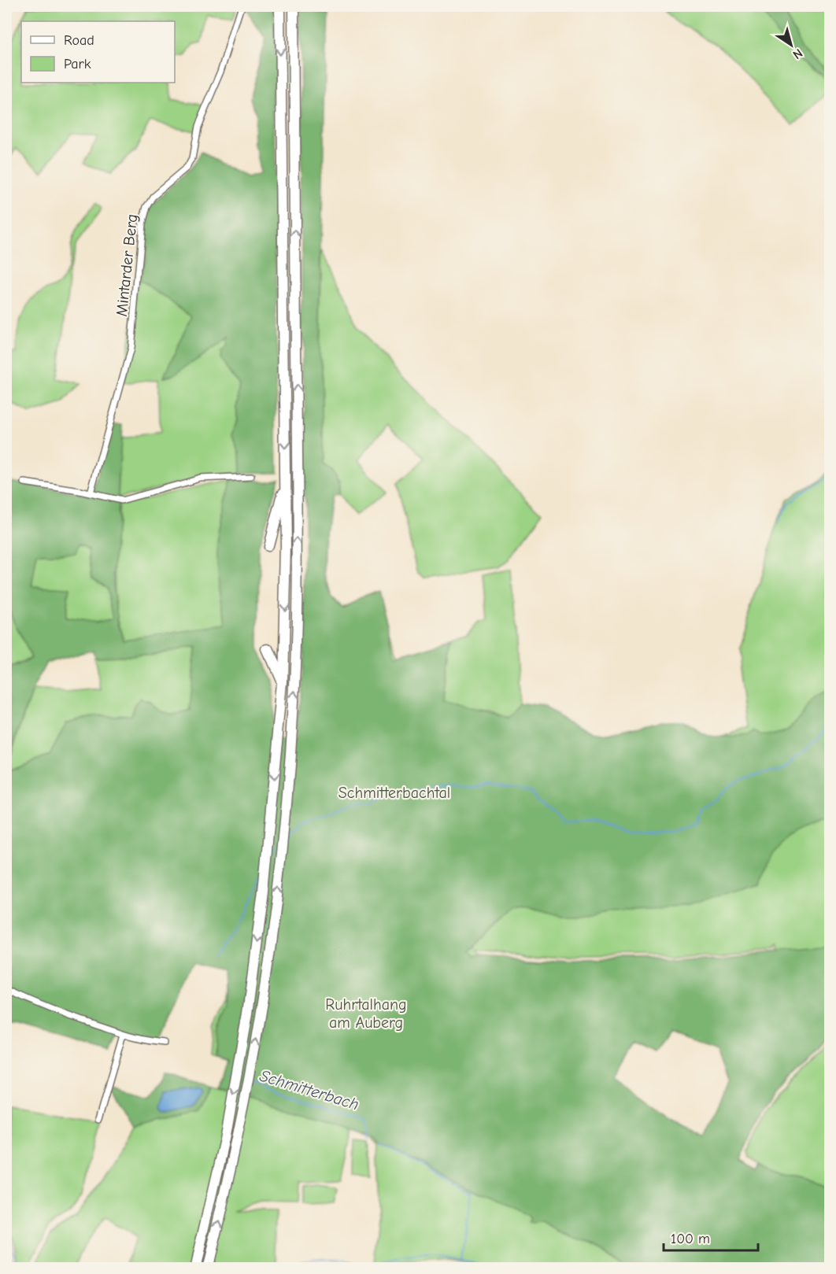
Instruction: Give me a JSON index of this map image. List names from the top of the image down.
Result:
{
  "streets": {
    "street": ["Mintarder Berg"]
  },
  "water": ["Schmitterbach"],
  "parks": ["Schmitterbachtal", "Ruhrtalhang am Auberg"],
  "legend": ["Road", "Park"],
  "scale_bar": "100 m",
  "north": "bottom right"
}
